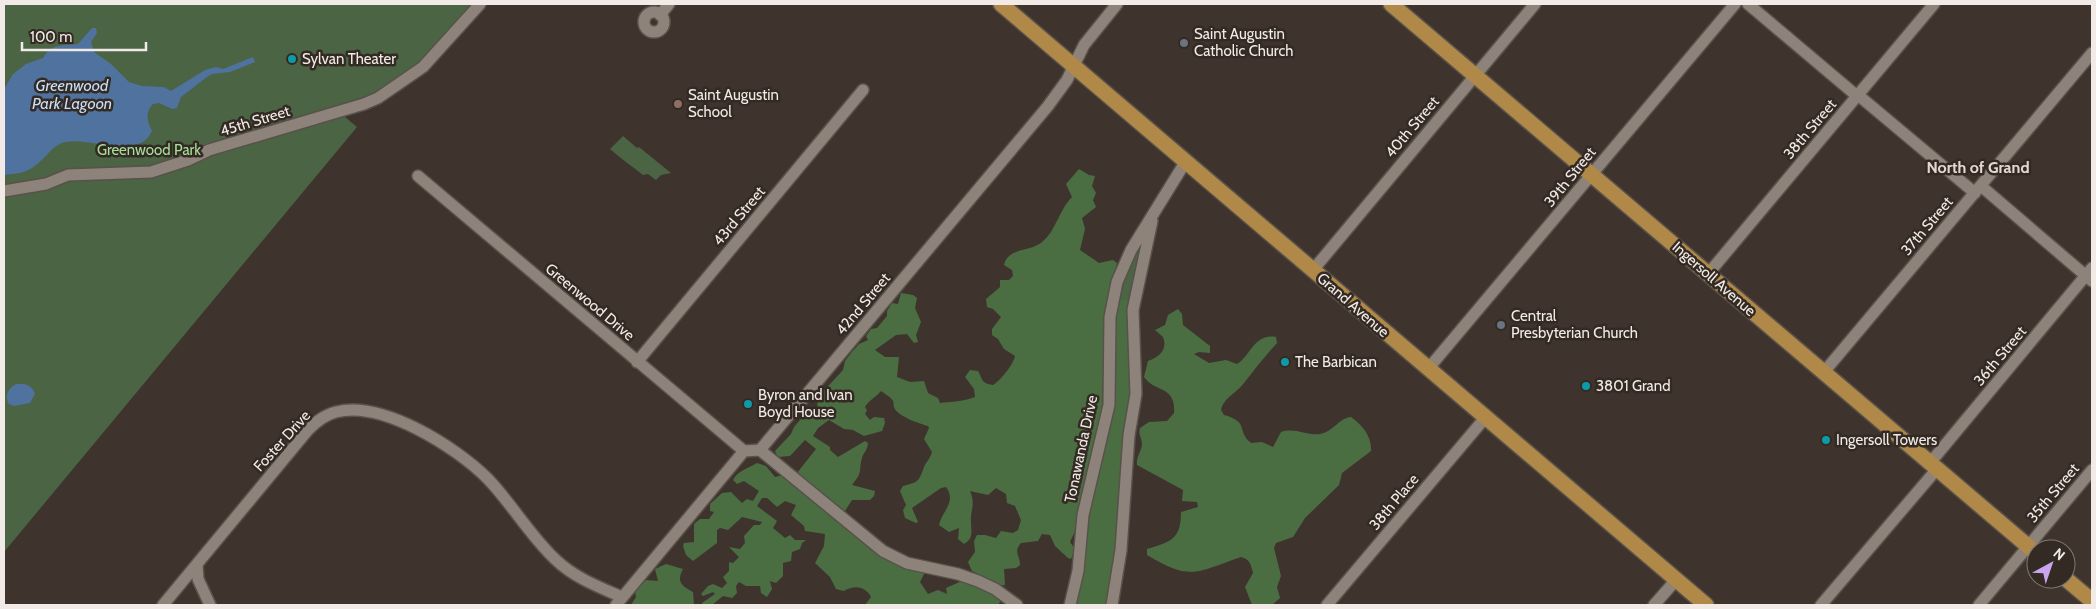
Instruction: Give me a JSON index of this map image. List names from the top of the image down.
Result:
{
  "streets": {
    "main road": ["Ingersoll Avenue", "Grand Avenue"],
    "street": [
      "45th Street",
      "40th Street",
      "38th Street",
      "39th Street",
      "43rd Street",
      "37th Street",
      "Greenwood Drive",
      "42nd Street",
      "36th Street",
      "Foster Drive",
      "Tonawanda Drive",
      "35th Street",
      "38th Place"
    ]
  },
  "crossings": [
    ["40th Street", "Ingersoll Avenue"],
    ["40th Street", "Grand Avenue"],
    ["38th Street", "Ingersoll Avenue"],
    ["39th Street", "Ingersoll Avenue"],
    ["39th Street", "Grand Avenue"],
    ["43rd Street", "Greenwood Drive"],
    ["37th Street", "Ingersoll Avenue"],
    ["Ingersoll Avenue", "36th Street"],
    ["42nd Street", "Grand Avenue"],
    ["Grand Avenue", "Tonawanda Drive"],
    ["Grand Avenue", "38th Place"]
  ],
  "districts": ["North of Grand"],
  "water": ["Greenwood Park Lagoon"],
  "parks": ["Greenwood Park"],
  "places": [
    "Saint Augustin Catholic Church",
    "Sylvan Theater",
    "Saint Augustin School",
    "Central Presbyterian Church",
    "The Barbican",
    "3801 Grand",
    "Byron and Ivan Boyd House",
    "Ingersoll Towers"
  ],
  "scale_bar": "100 m",
  "north": "top right"
}
